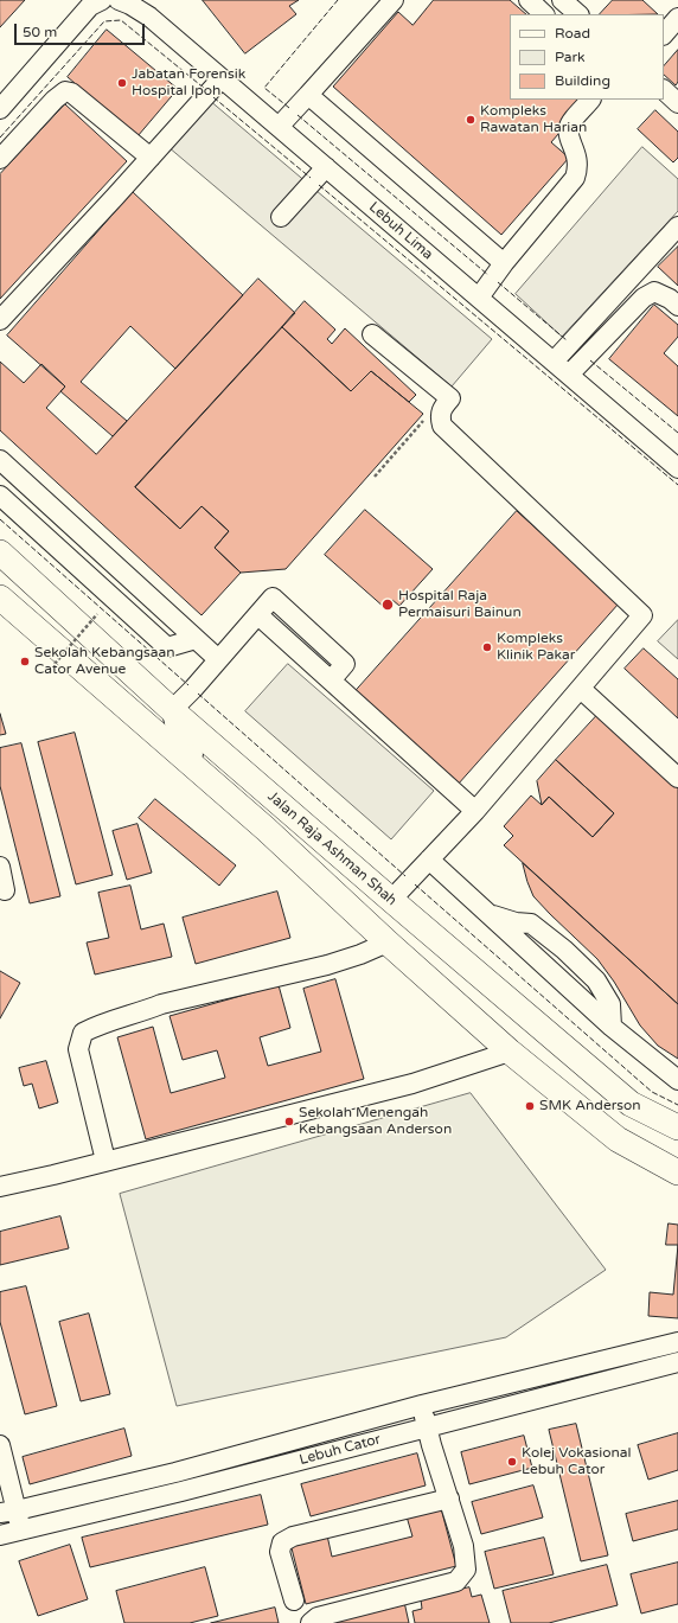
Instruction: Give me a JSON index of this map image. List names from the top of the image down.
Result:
{
  "streets": {
    "main road": ["Jalan Raja Ashman Shah"],
    "street": ["Lebuh Lima", "Lebuh Cator"]
  },
  "places": [
    "Jabatan Forensik Hospital Ipoh",
    "Kompleks Rawatan Harian",
    "Hospital Raja Permaisuri Bainun",
    "Kompleks Klinik Pakar",
    "Sekolah Kebangsaan Cator Avenue",
    "SMK Anderson",
    "Sekolah Menengah Kebangsaan Anderson",
    "Kolej Vokasional Lebuh Cator"
  ],
  "legend": ["Road", "Park", "Building"],
  "scale_bar": "50 m"
}
